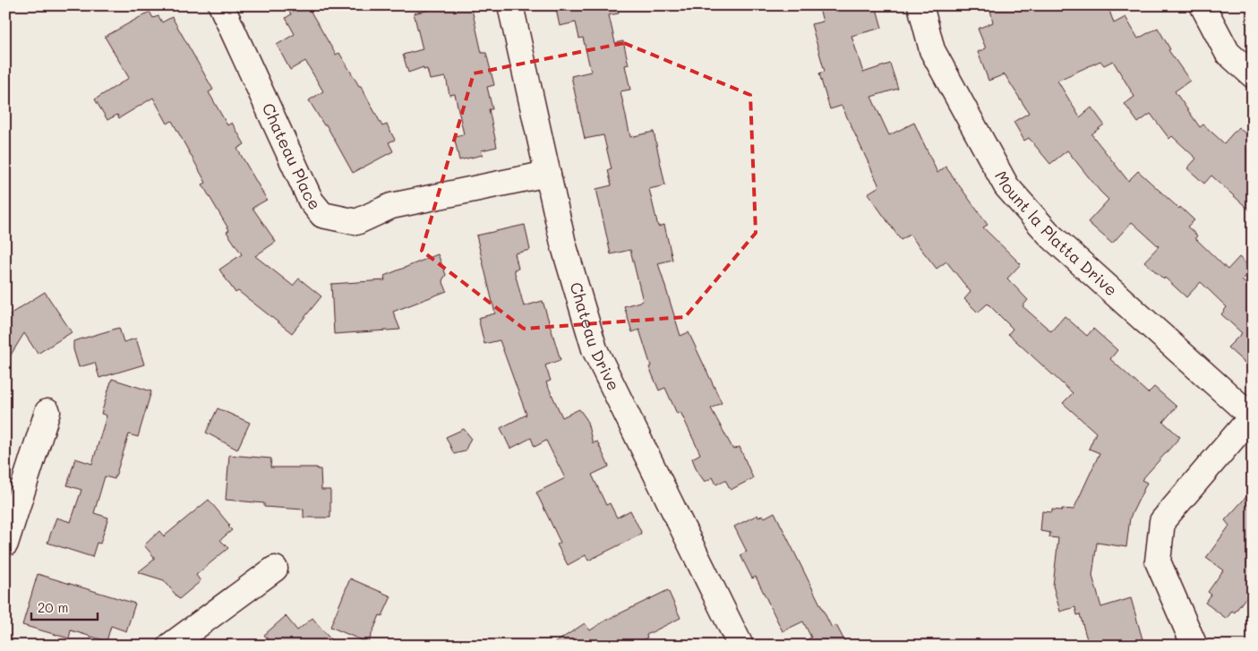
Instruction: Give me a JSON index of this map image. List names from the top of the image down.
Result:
{
  "streets": {
    "street": ["Chateau Place", "Mount la Platta Drive", "Chateau Drive"]
  },
  "crossings": [
    ["Chateau Place", "Chateau Drive"]
  ],
  "scale_bar": "20 m"
}
